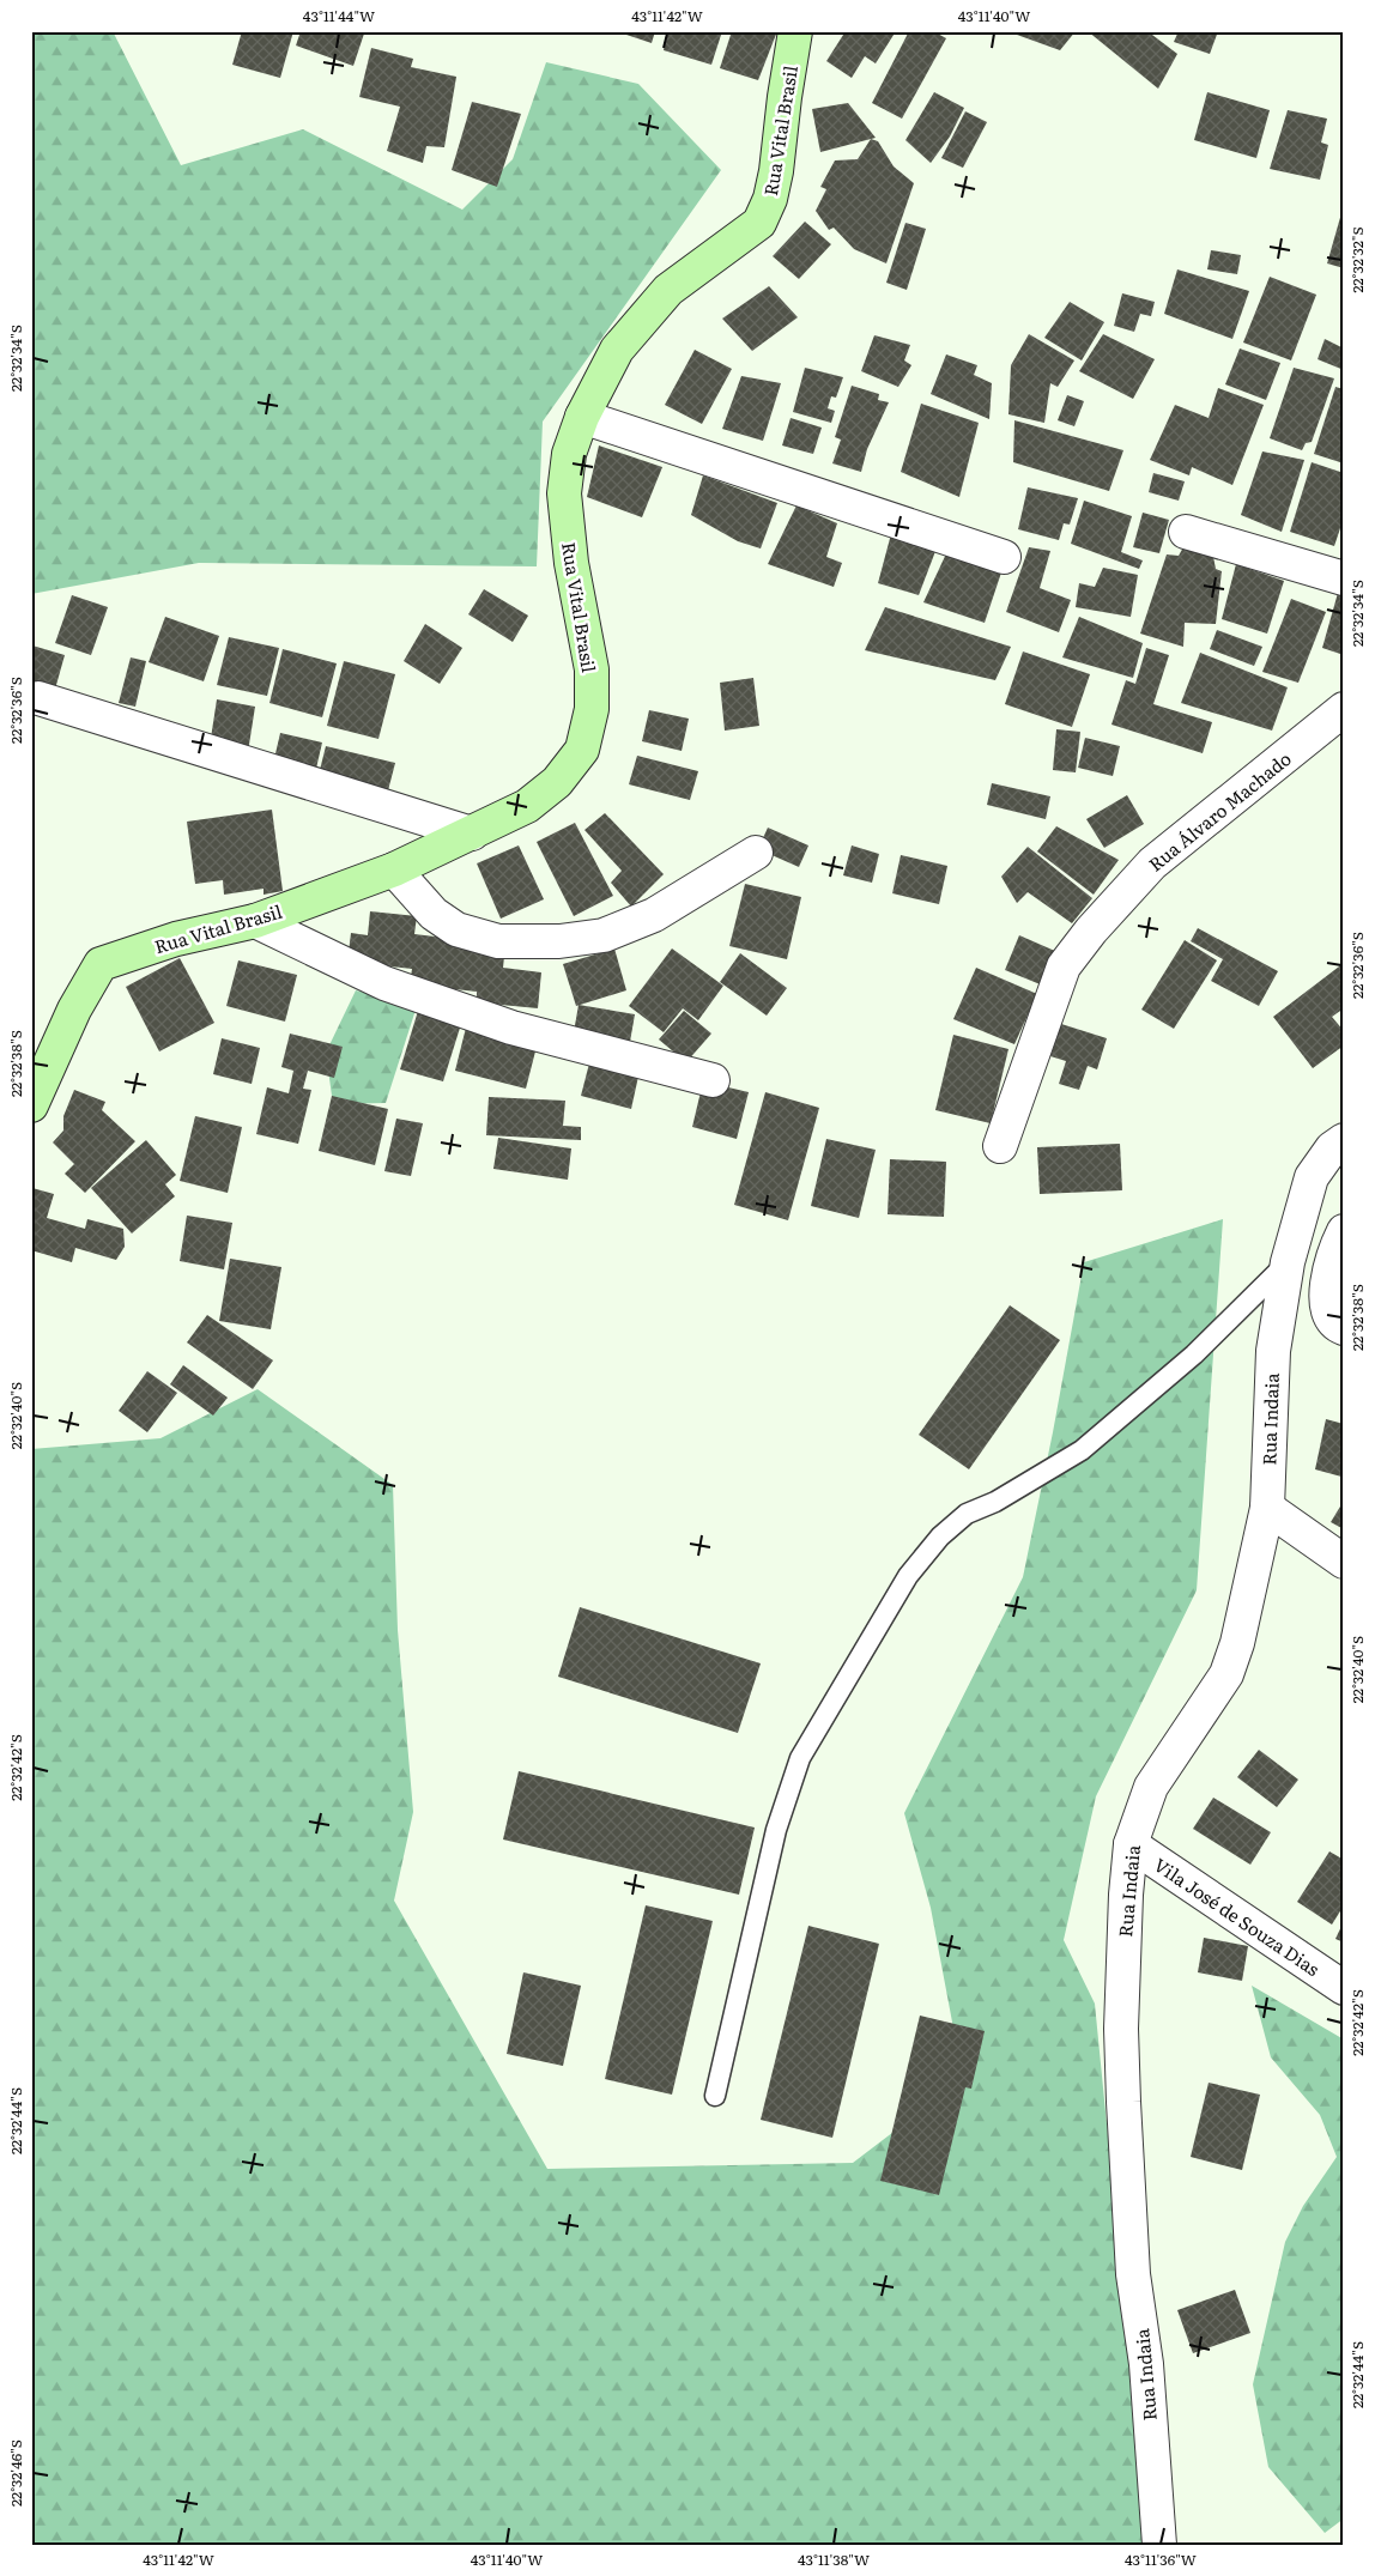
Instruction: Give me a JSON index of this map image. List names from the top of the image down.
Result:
{
  "streets": {
    "street": [
      "Rua Vital Brasil",
      "Rua Álvaro Machado",
      "Rua Indaia",
      "Vila José de Souza Dias"
    ]
  },
  "crossings": [
    ["Rua Indaia", "Vila José de Souza Dias"]
  ],
  "coordinates": [
    "43°11'44\"W",
    "43°11'42\"W",
    "43°11'40\"W",
    "22°32'32\"S",
    "22°32'34\"S",
    "22°32'36\"S",
    "22°32'38\"S",
    "22°32'40\"S",
    "22°32'42\"S",
    "22°32'44\"S",
    "22°32'46\"S",
    "43°11'38\"W",
    "43°11'36\"W"
  ]
}
